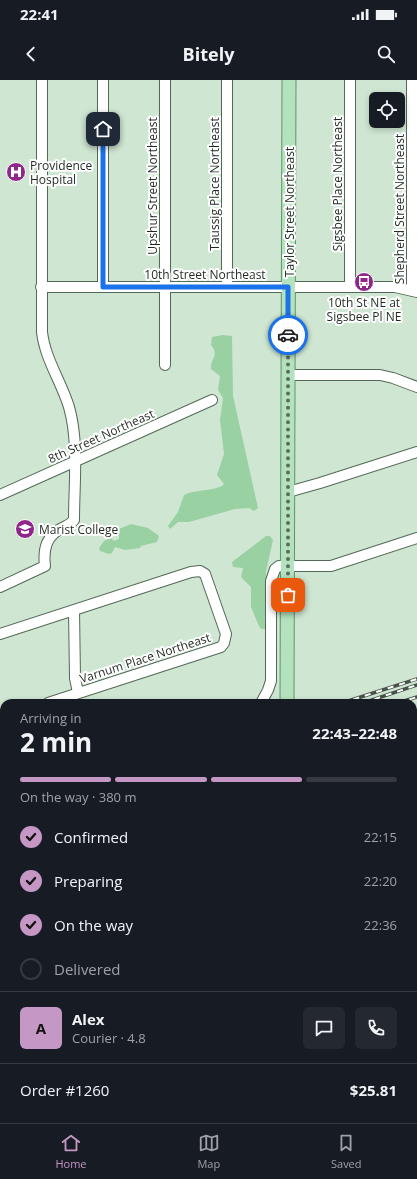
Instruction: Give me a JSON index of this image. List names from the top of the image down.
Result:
{
  "streets": {
    "main road": ["Taylor Street Northeast"],
    "street": [
      "Taussig Place Northeast",
      "Sigsbee Place Northeast",
      "Upshur Street Northeast",
      "Shepherd Street Northeast",
      "10th Street Northeast",
      "8th Street Northeast",
      "Varnum Place Northeast"
    ]
  },
  "crossings": [
    ["Taussig Place Northeast", "10th Street Northeast"],
    ["Sigsbee Place Northeast", "10th Street Northeast"],
    ["Upshur Street Northeast", "10th Street Northeast"],
    ["Shepherd Street Northeast", "10th Street Northeast"],
    ["Taylor Street Northeast", "10th Street Northeast"]
  ],
  "places": {
    "hospital": ["Providence Hospital"],
    "bus stop": ["10th St NE at Sigsbee Pl NE"],
    "school or university": ["Marist College"]
  },
  "page": {
    "status": "22:41",
    "header": "Bitely",
    "heading": ["2 min", "Arriving in", "22:43–22:48"],
    "panel": [
      "Alex",
      "Courier · 4.8",
      "Order #1260",
      "$25.81"
    ],
    "bar": "On the way · 380 m",
    "list": [
      ["Confirmed", "22:15"],
      ["Preparing", "22:20"],
      ["On the way", "22:36"],
      "Delivered"
    ],
    "round": "A",
    "tabs": ["Home", "Map", "Saved"]
  }
}
